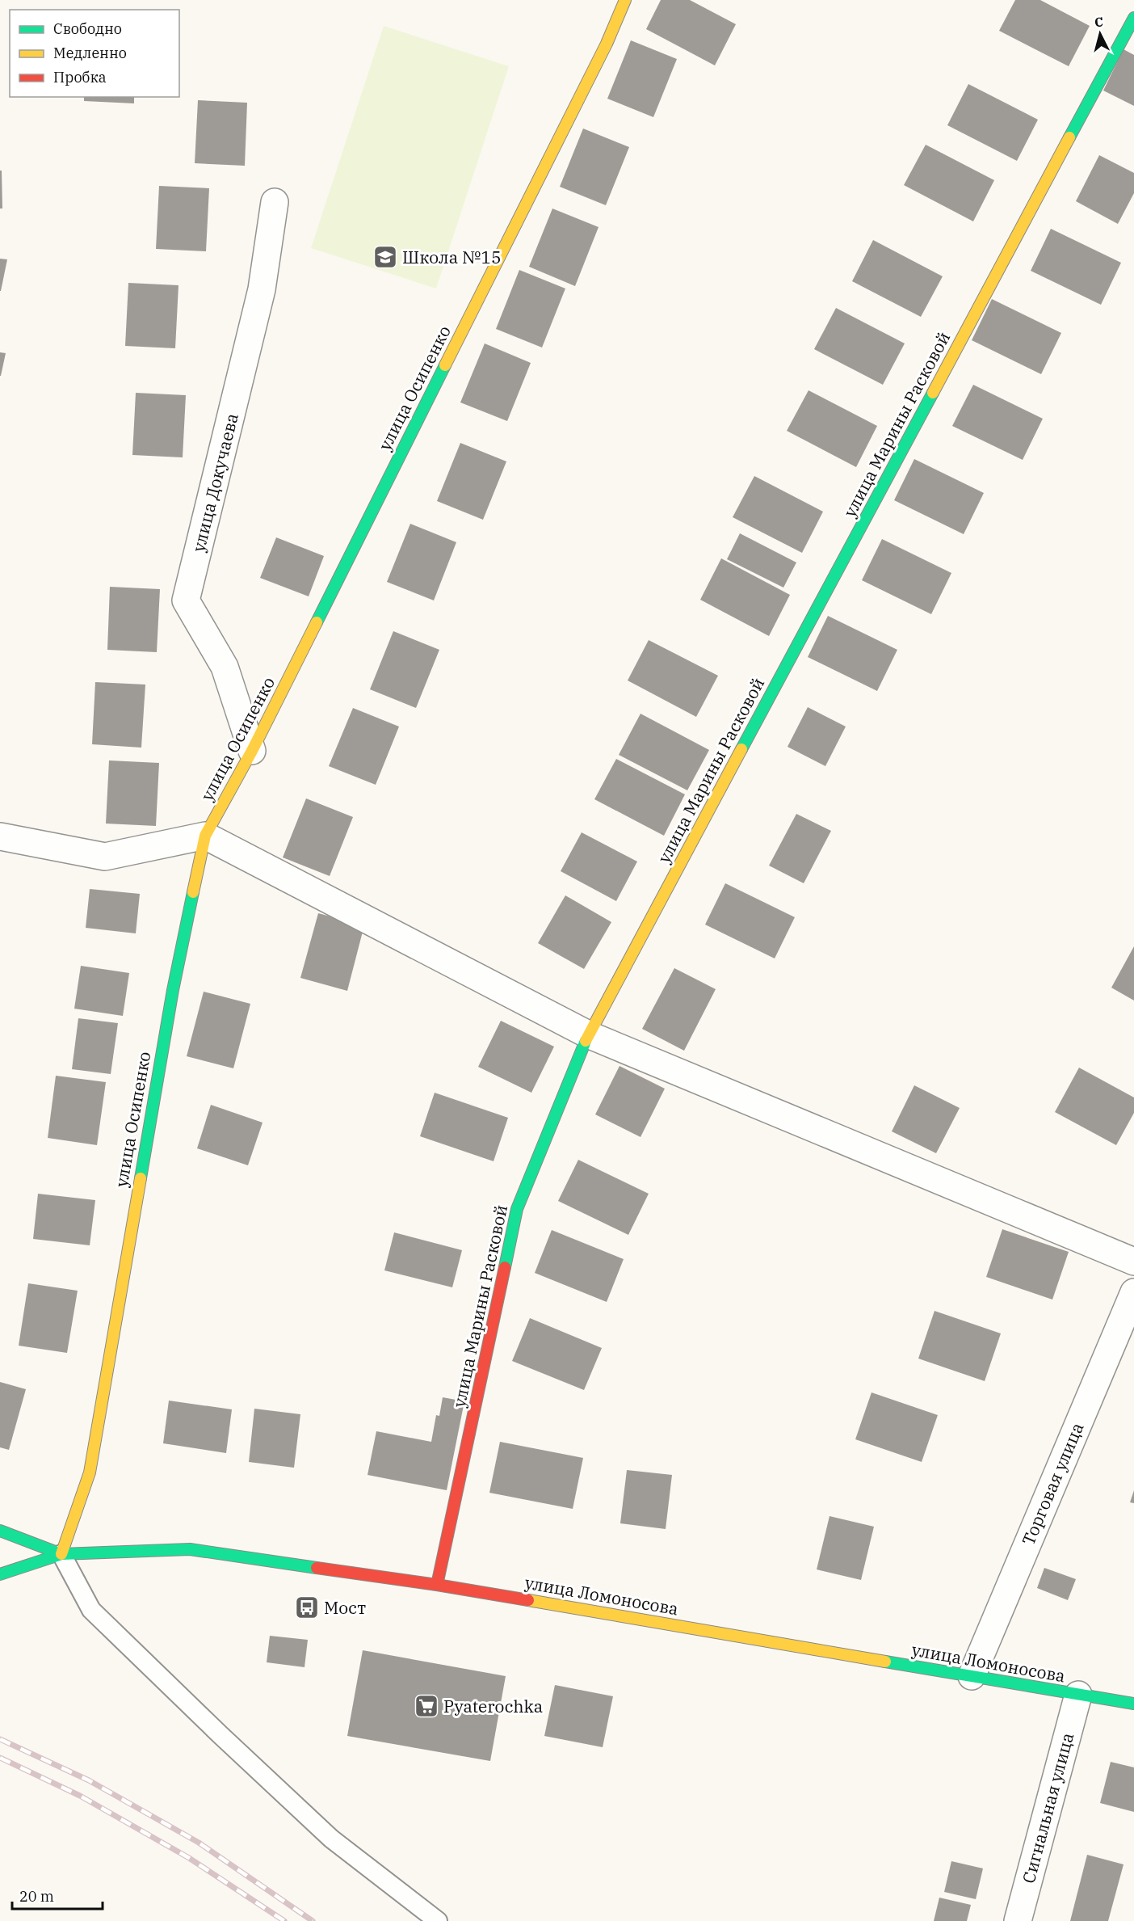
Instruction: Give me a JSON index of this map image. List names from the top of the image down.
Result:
{
  "streets": {
    "street": [
      "улица Осипенко",
      "улица Марины Расковой",
      "улица Докучаева",
      "Торговая улица",
      "улица Ломоносова",
      "Сигнальная улица"
    ]
  },
  "crossings": [
    ["улица Осипенко", "улица Докучаева"],
    ["улица Осипенко", "улица Ломоносова"],
    ["улица Марины Расковой", "улица Ломоносова"],
    ["Торговая улица", "улица Ломоносова"],
    ["улица Ломоносова", "Сигнальная улица"]
  ],
  "places": {
    "school or university": ["Школа №15"],
    "bus stop": ["Мост"],
    "supermarket": ["Pyaterochka"]
  },
  "legend": ["Свободно", "Медленно", "Пробка"],
  "scale_bar": "20 m",
  "north": "top"
}
